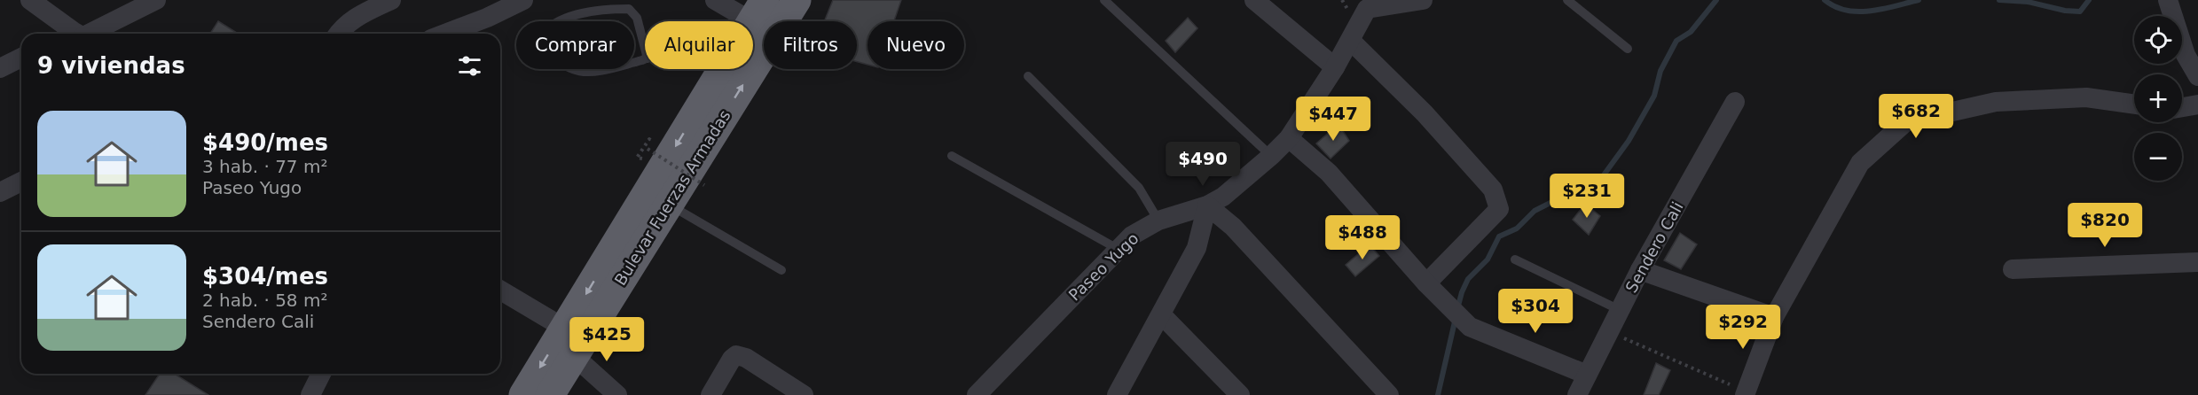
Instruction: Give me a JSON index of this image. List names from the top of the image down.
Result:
{
  "streets": {
    "highway": ["Bulevar Fuerzas Armadas"],
    "street": ["Sendero Cali", "Paseo Yugo"]
  },
  "page": {
    "map_buttons": ["+", "−"],
    "chip": [
      "Comprar",
      "Alquilar",
      "Filtros",
      "Nuevo"
    ],
    "heading": "9 viviendas",
    "price": [
      "$682",
      "$447",
      "$490",
      "$231",
      "$820",
      "$488",
      "$304",
      "$292",
      "$425"
    ],
    "list": [
      {
        "name": "$490/mes",
        "note": "3 hab. · 77 m² · Paseo Yugo"
      },
      {
        "name": "$304/mes",
        "note": "2 hab. · 58 m² · Sendero Cali"
      }
    ]
  }
}
